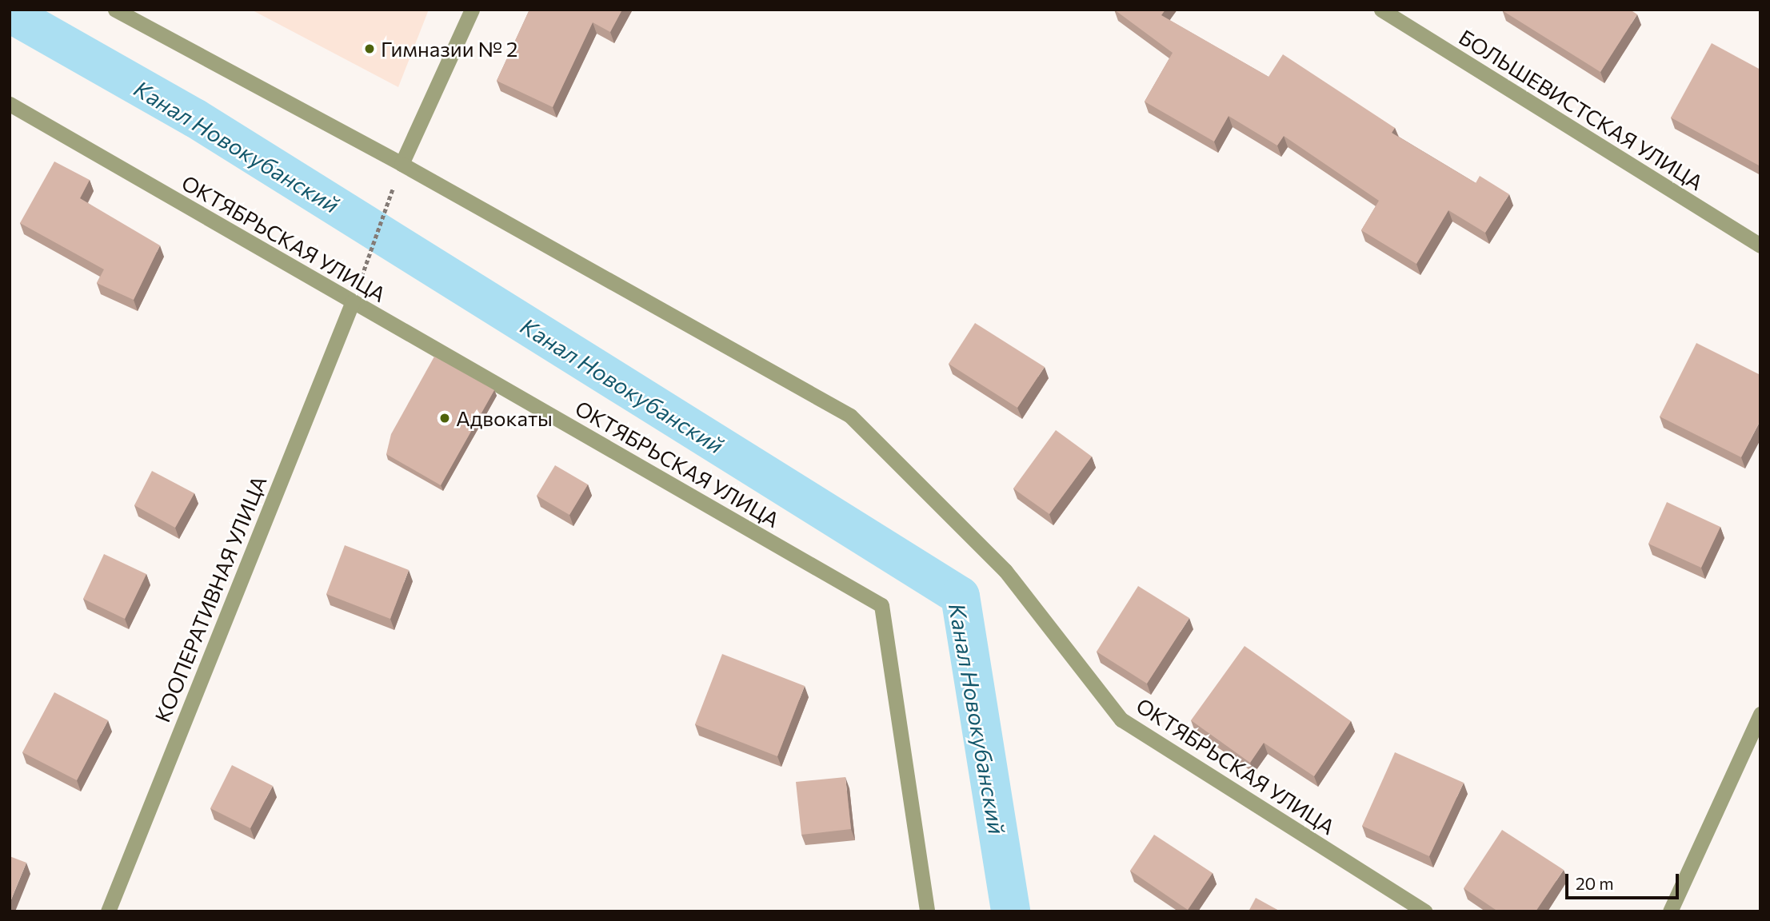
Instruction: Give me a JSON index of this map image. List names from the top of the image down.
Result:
{
  "streets": {
    "street": ["БОЛЬШЕВИСТСКАЯ УЛИЦА", "ОКТЯБРЬСКАЯ УЛИЦА", "КООПЕРАТИВНАЯ УЛИЦА"]
  },
  "crossings": [
    ["ОКТЯБРЬСКАЯ УЛИЦА", "КООПЕРАТИВНАЯ УЛИЦА"]
  ],
  "water": ["Канал Новокубанский"],
  "places": ["Гимназии № 2", "Адвокаты"],
  "scale_bar": "20 m"
}
